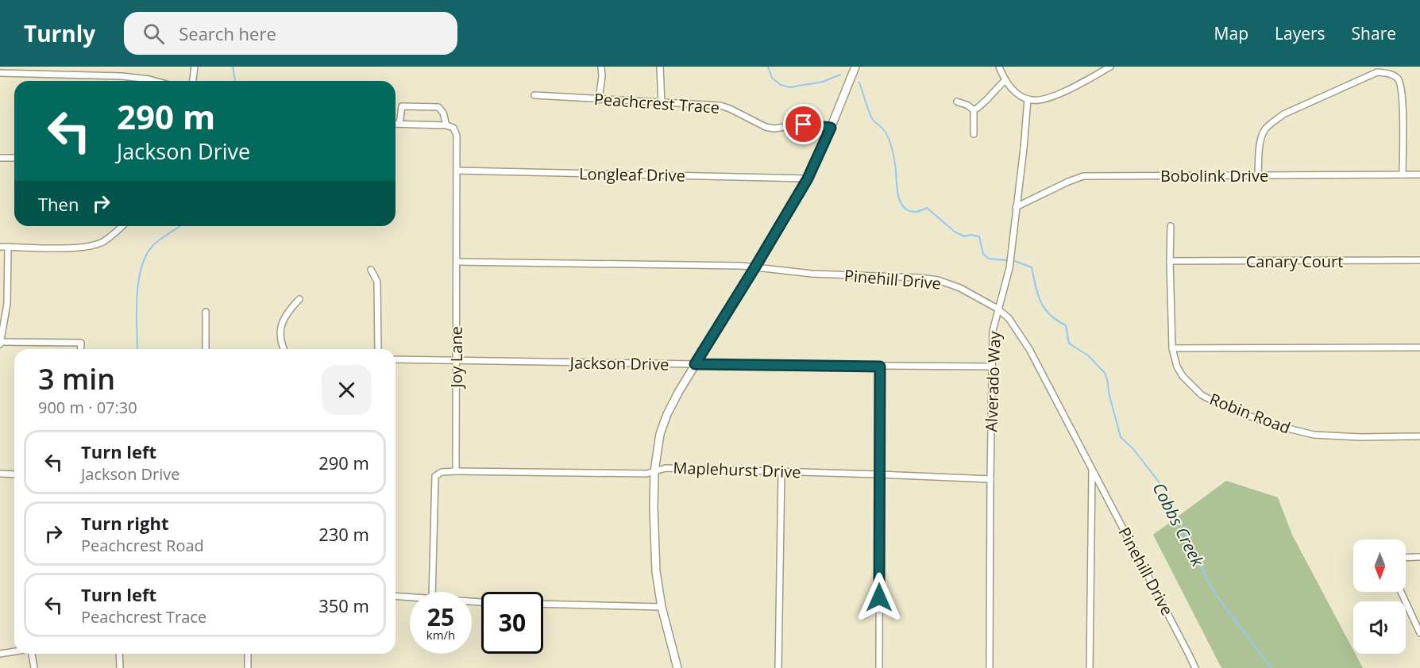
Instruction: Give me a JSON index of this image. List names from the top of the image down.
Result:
{
  "streets": {
    "street": [
      "Peachcrest Trace",
      "Longleaf Drive",
      "Bobolink Drive",
      "Canary Court",
      "Pinehill Drive",
      "Joy Lane",
      "Jackson Drive",
      "Alverado Way",
      "Robin Road",
      "Maplehurst Drive"
    ]
  },
  "crossings": [
    ["Longleaf Drive", "Joy Lane"],
    ["Bobolink Drive", "Alverado Way"],
    ["Canary Court", "Robin Road"],
    ["Pinehill Drive", "Joy Lane"],
    ["Pinehill Drive", "Alverado Way"],
    ["Joy Lane", "Jackson Drive"],
    ["Joy Lane", "Maplehurst Drive"],
    ["Jackson Drive", "Alverado Way"],
    ["Alverado Way", "Maplehurst Drive"]
  ],
  "water": ["Cobbs Creek"],
  "north": "bottom",
  "page": {
    "header": "Turnly",
    "search": "Search here",
    "nav": ["Map", "Layers", "Share"],
    "turn": ["290 m", "Jackson Drive"],
    "then": "Then",
    "heading": ["3 min", "900 m · 07:30"],
    "list": [
      {
        "name": "Turn left",
        "note": "Jackson Drive",
        "value": "290 m"
      },
      {
        "name": "Turn right",
        "note": "Peachcrest Road",
        "value": "230 m"
      },
      {
        "name": "Turn left",
        "note": "Peachcrest Trace",
        "value": "350 m"
      }
    ],
    "speed": "25 km/h",
    "limit": "30"
  }
}
